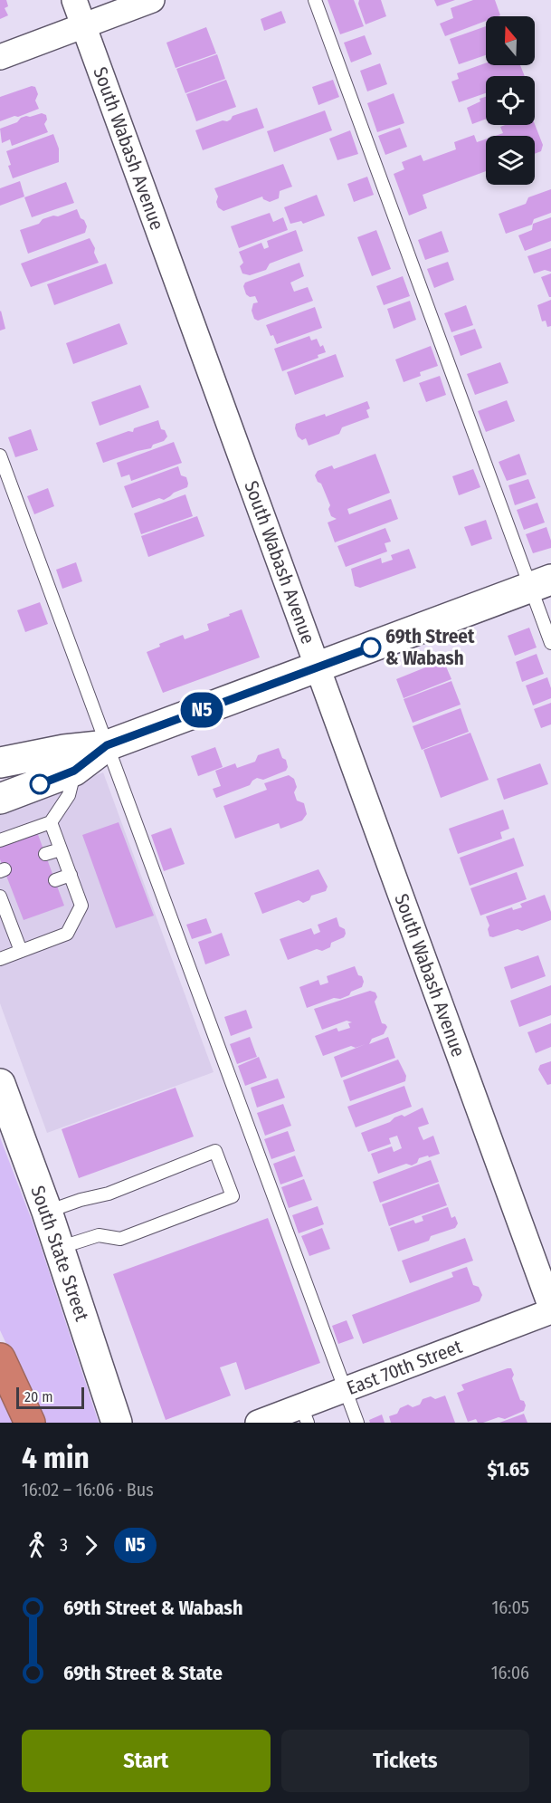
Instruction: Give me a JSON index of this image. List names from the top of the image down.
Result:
{
  "streets": {
    "street": ["South Wabash Avenue", "South State Street", "East 70th Street"]
  },
  "crossings": [
    ["South Wabash Avenue", "East 70th Street"]
  ],
  "places": ["69th Street & Wabash"],
  "lines": ["bus line N5"],
  "scale_bar": "20 m",
  "north": "top",
  "page": {
    "on_map": "N5",
    "scale": "20 m",
    "heading": ["4 min", "16:02 – 16:06 · Bus", "$1.65"],
    "legs": ["3", "N5"],
    "list": [
      {
        "name": "69th Street & Wabash",
        "value": "16:05"
      },
      {
        "name": "69th Street & State",
        "value": "16:06"
      }
    ],
    "buttons": ["Start", "Tickets"]
  }
}
